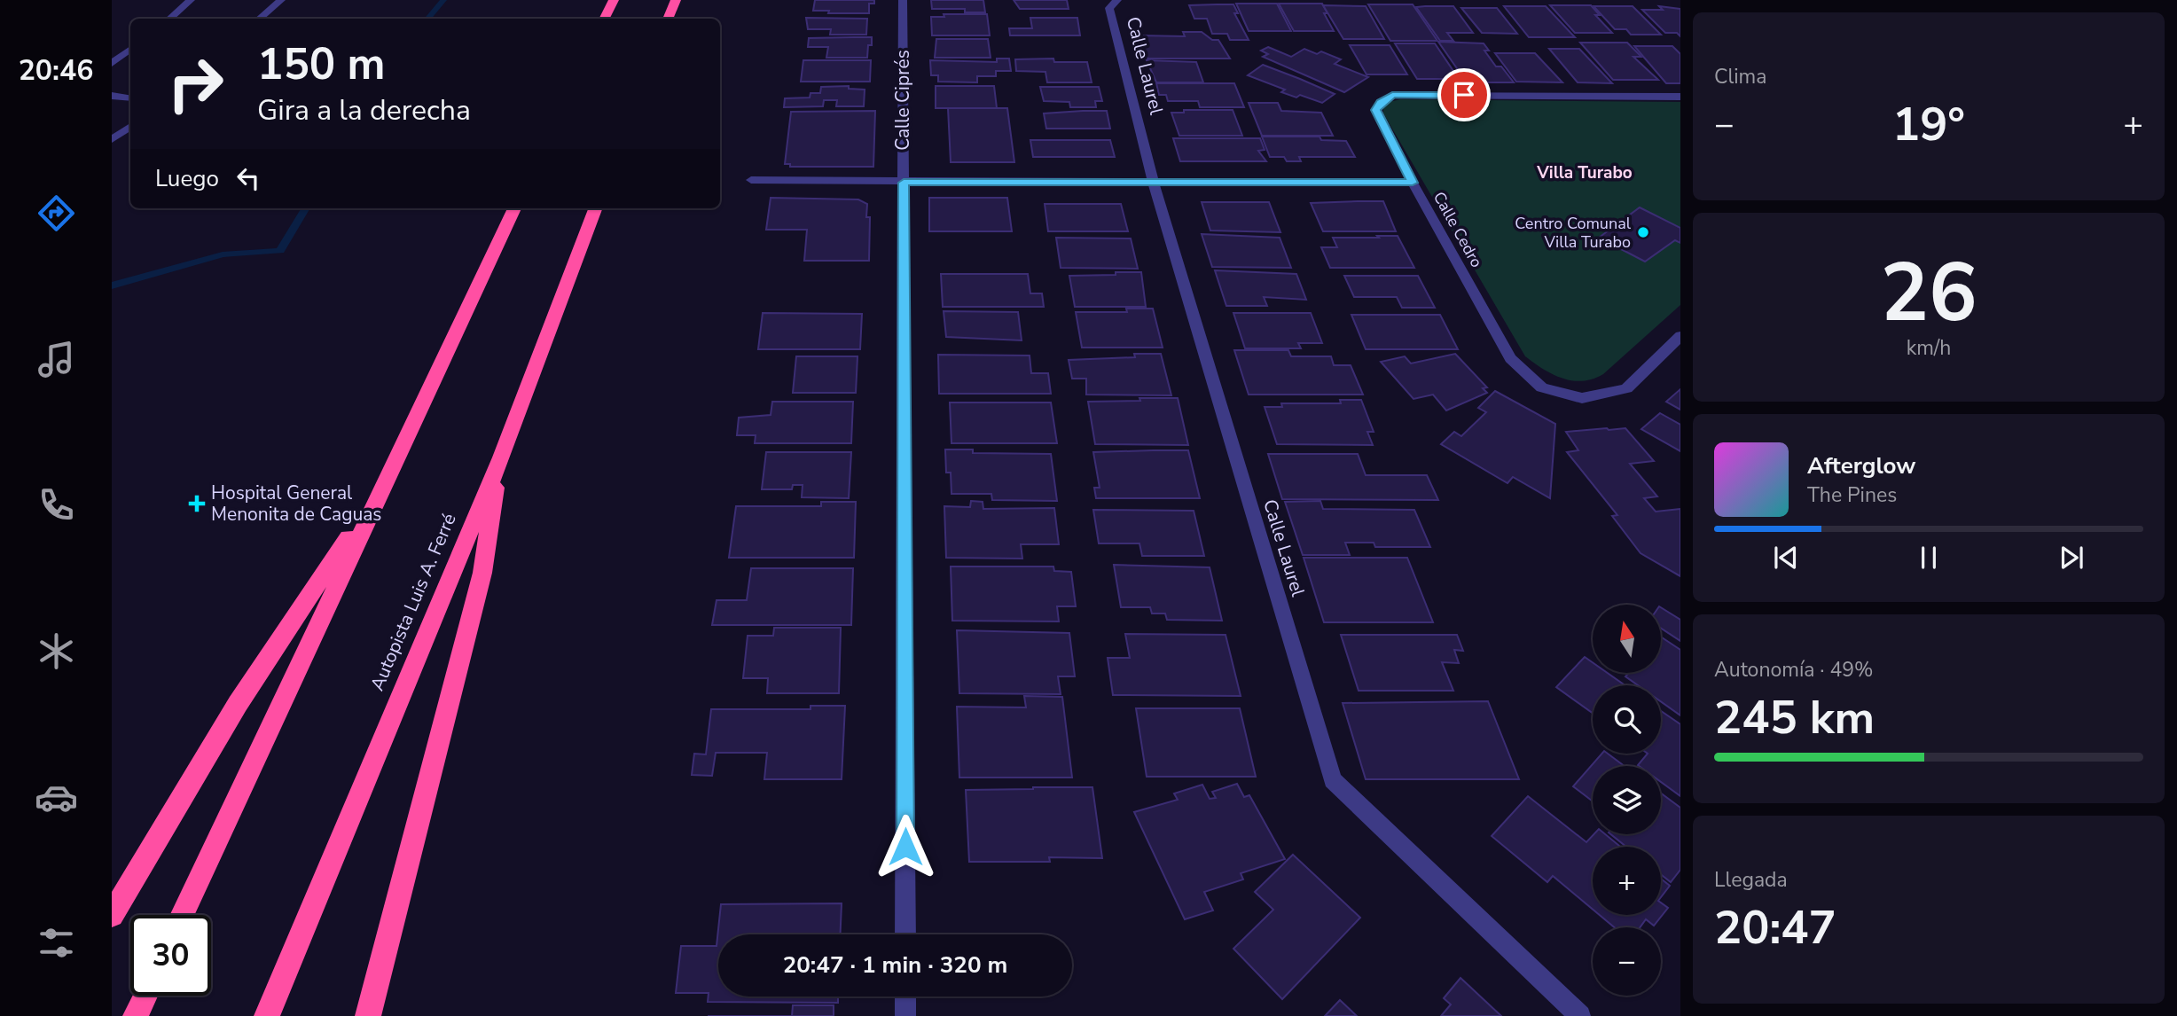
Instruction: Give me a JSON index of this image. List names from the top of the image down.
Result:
{
  "streets": {
    "highway": ["Autopista Luis A. Ferré"],
    "street": ["Calle Laurel", "Calle Ciprés", "Calle Cedro"]
  },
  "districts": ["Villa Turabo"],
  "places": {
    "other": ["Centro Comunal Villa Turabo"],
    "health": ["Hospital General Menonita de Caguas"]
  },
  "north": "top",
  "page": {
    "tabs": "20:46",
    "tile": [
      "Clima",
      ["26", "km/h"],
      ["Autonomía · 49%", "245 km"],
      ["Llegada", "20:47"]
    ],
    "turn": ["150 m", "Gira a la derecha"],
    "heat": ["−", "19°", "+"],
    "then": "Luego",
    "song": ["Afterglow", "The Pines"],
    "map_buttons": ["+", "−"],
    "limit": "30",
    "trip": "20:47 · 1 min · 320 m"
  }
}
